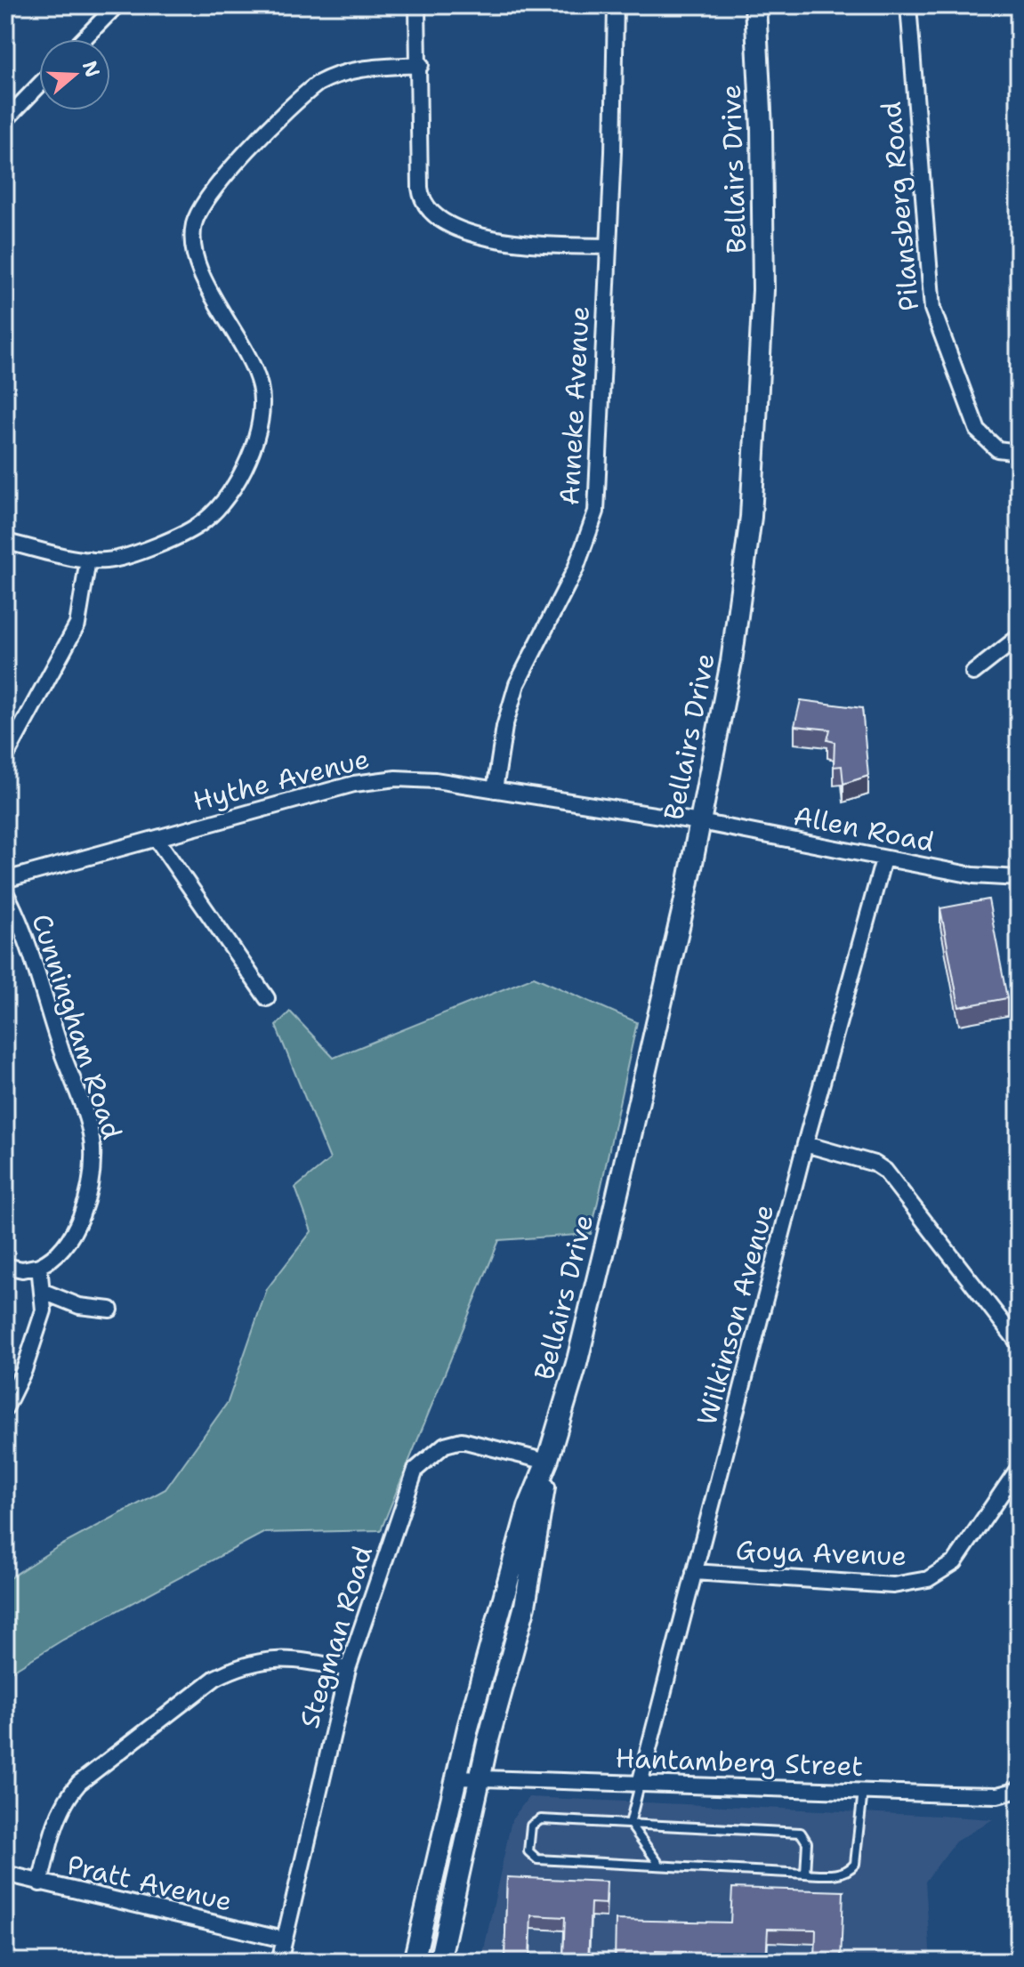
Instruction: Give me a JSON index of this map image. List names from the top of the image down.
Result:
{
  "streets": {
    "street": [
      "Bellairs Drive",
      "Pilansberg Road",
      "Anneke Avenue",
      "Hythe Avenue",
      "Allen Road",
      "Cunningham Road",
      "Wilkinson Avenue",
      "Goya Avenue",
      "Stegman Road",
      "Hantamberg Street",
      "Pratt Avenue"
    ]
  },
  "crossings": [
    ["Bellairs Drive", "Hythe Avenue"],
    ["Bellairs Drive", "Allen Road"],
    ["Bellairs Drive", "Stegman Road"],
    ["Anneke Avenue", "Hythe Avenue"],
    ["Hythe Avenue", "Allen Road"],
    ["Allen Road", "Wilkinson Avenue"],
    ["Wilkinson Avenue", "Goya Avenue"],
    ["Wilkinson Avenue", "Hantamberg Street"],
    ["Stegman Road", "Pratt Avenue"]
  ],
  "north": "right"
}
